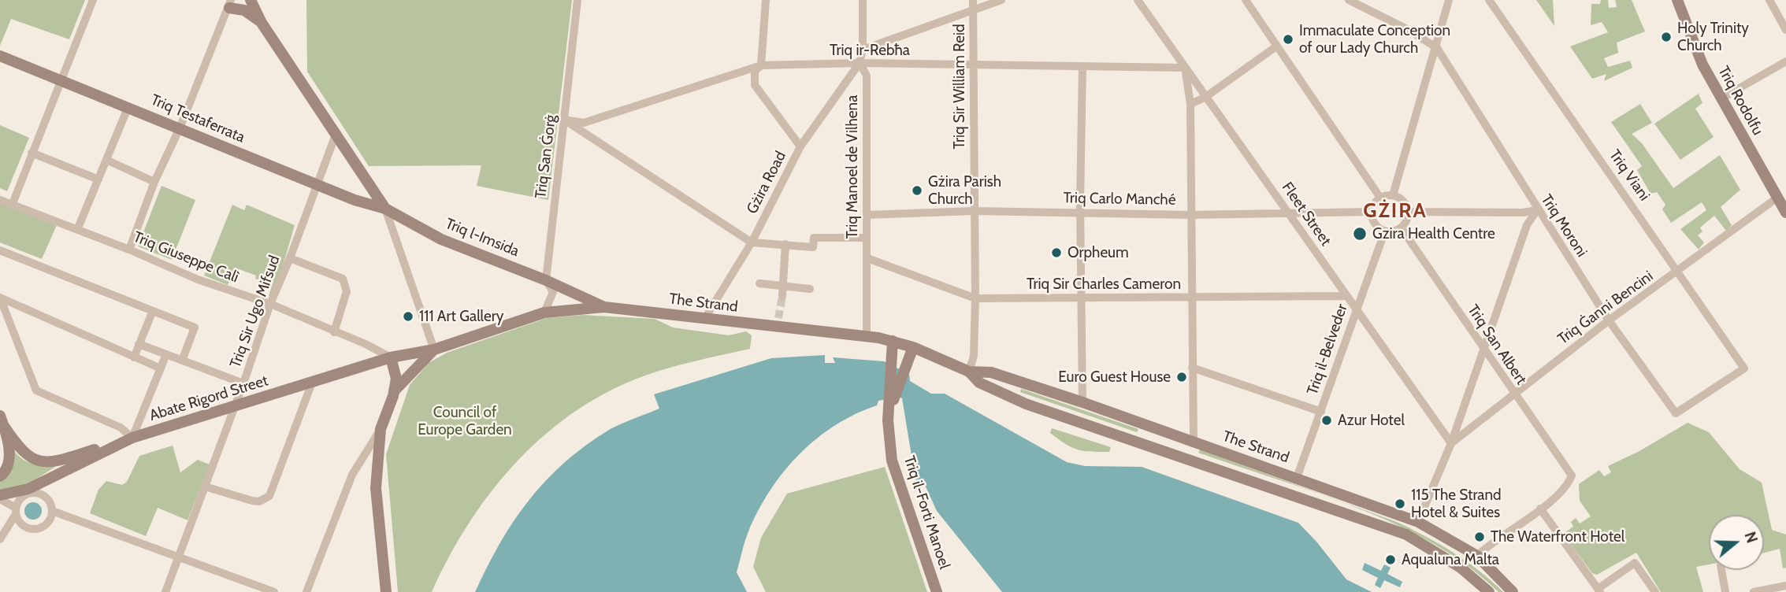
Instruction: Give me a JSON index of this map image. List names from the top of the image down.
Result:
{
  "streets": {
    "main road": [
      "Triq Rodolfu",
      "Triq Testaferrata",
      "Triq l-Imsida",
      "The Strand",
      "Abate Rigord Street",
      "Triq il-Forti Manoel"
    ],
    "street": [
      "Triq ir-Rebħa",
      "Triq Sir William Reid",
      "Triq San Ġorġ",
      "Triq Manoel de Vilhena",
      "Triq Viani",
      "Gżira Road",
      "Triq Carlo Manché",
      "Fleet Street",
      "Triq Moroni",
      "Triq Giuseppe Calì",
      "Triq Sir Charles Cameron",
      "Triq Ġanni Bencini",
      "Triq Sir Ugo Mifsud",
      "Triq San Albert",
      "Triq il-Belveder"
    ]
  },
  "crossings": [
    ["Triq ir-Rebħa", "Triq Sir William Reid"],
    ["Triq ir-Rebħa", "Triq San Ġorġ"],
    ["Triq ir-Rebħa", "Triq Manoel de Vilhena"],
    ["Triq ir-Rebħa", "Gżira Road"],
    ["Triq ir-Rebħa", "Fleet Street"],
    ["Triq Sir William Reid", "Triq Carlo Manché"],
    ["Triq Sir William Reid", "Triq Sir Charles Cameron"],
    ["Triq Sir William Reid", "The Strand"],
    ["Triq Rodolfu", "Triq Ġanni Bencini"],
    ["Triq Testaferrata", "Triq l-Imsida"],
    ["Triq Testaferrata", "Triq Sir Ugo Mifsud"],
    ["Triq San Ġorġ", "Triq l-Imsida"],
    ["Triq San Ġorġ", "The Strand"],
    ["Triq Manoel de Vilhena", "Gżira Road"],
    ["Triq Manoel de Vilhena", "Triq Carlo Manché"],
    ["Triq Manoel de Vilhena", "Triq Sir Charles Cameron"],
    ["Triq Manoel de Vilhena", "The Strand"],
    ["Triq Viani", "Triq Moroni"],
    ["Triq Viani", "Triq Ġanni Bencini"],
    ["Gżira Road", "The Strand"],
    ["Triq Carlo Manché", "Fleet Street"],
    ["Triq Carlo Manché", "Triq San Albert"],
    ["Triq Carlo Manché", "Triq il-Belveder"],
    ["Fleet Street", "Triq Sir Charles Cameron"],
    ["Fleet Street", "Triq Ġanni Bencini"],
    ["Fleet Street", "Triq il-Belveder"],
    ["Triq Moroni", "Triq Ġanni Bencini"],
    ["Triq l-Imsida", "The Strand"],
    ["Triq l-Imsida", "Triq Sir Ugo Mifsud"],
    ["Triq Giuseppe Calì", "Triq Sir Ugo Mifsud"],
    ["Triq Giuseppe Calì", "Abate Rigord Street"],
    ["The Strand", "Triq il-Belveder"],
    ["The Strand", "Abate Rigord Street"],
    ["The Strand", "Triq il-Forti Manoel"],
    ["Triq Ġanni Bencini", "Triq San Albert"],
    ["Triq Sir Ugo Mifsud", "Abate Rigord Street"],
    ["Triq San Albert", "Triq il-Belveder"]
  ],
  "districts": ["GŻIRA"],
  "parks": ["Council of Europe Garden"],
  "places": [
    "Holy Trinity Church",
    "Immaculate Conception of our Lady Church",
    "Gżira Parish Church",
    "Gzira Health Centre",
    "Orpheum",
    "111 Art Gallery",
    "Euro Guest House",
    "Azur Hotel",
    "115 The Strand Hotel & Suites",
    "The Waterfront Hotel",
    "Aqualuna Malta"
  ],
  "north": "right"
}
